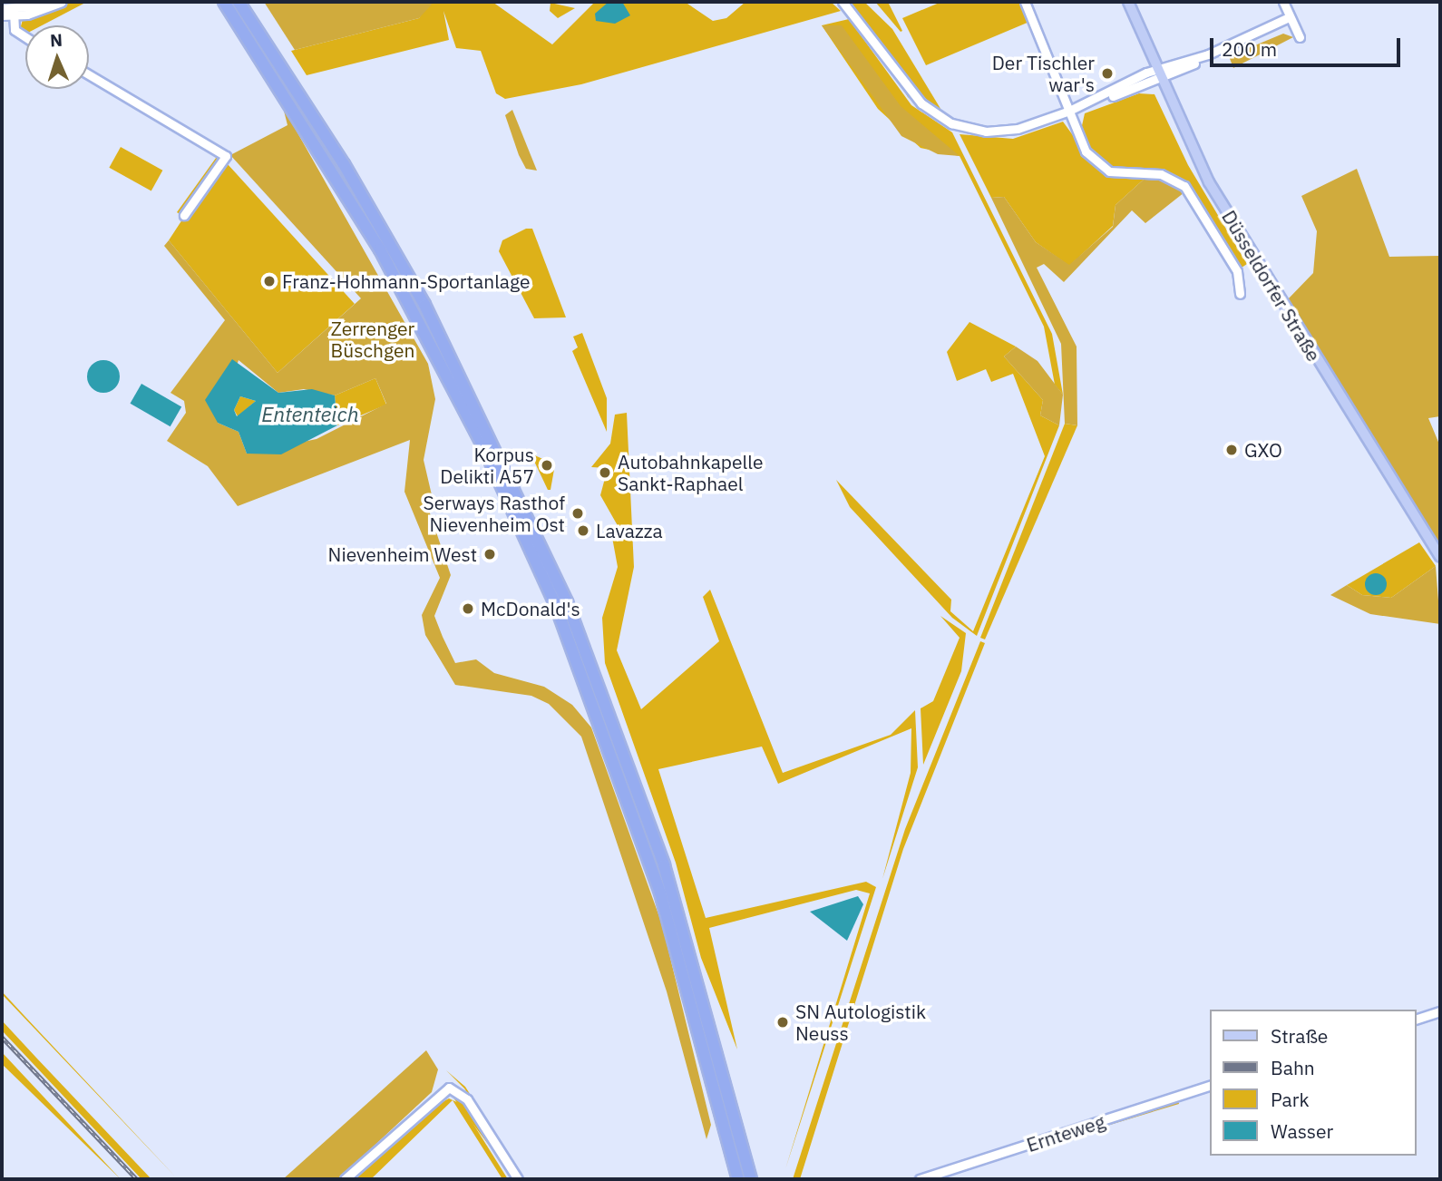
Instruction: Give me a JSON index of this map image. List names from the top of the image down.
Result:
{
  "streets": {
    "main road": ["Düsseldorfer Straße"],
    "street": ["Ernteweg"]
  },
  "water": ["Ententeich"],
  "parks": ["Zerrenger Büschgen"],
  "places": [
    "Der Tischler war's",
    "Franz-Hohmann-Sportanlage",
    "GXO",
    "Korpus Delikti A57",
    "Autobahnkapelle Sankt-Raphael",
    "Serways Rasthof Nievenheim Ost",
    "Lavazza",
    "Nievenheim West",
    "McDonald's",
    "SN Autologistik Neuss"
  ],
  "legend": [
    "Straße",
    "Bahn",
    "Park",
    "Wasser"
  ],
  "scale_bar": "200 m",
  "north": "top"
}
